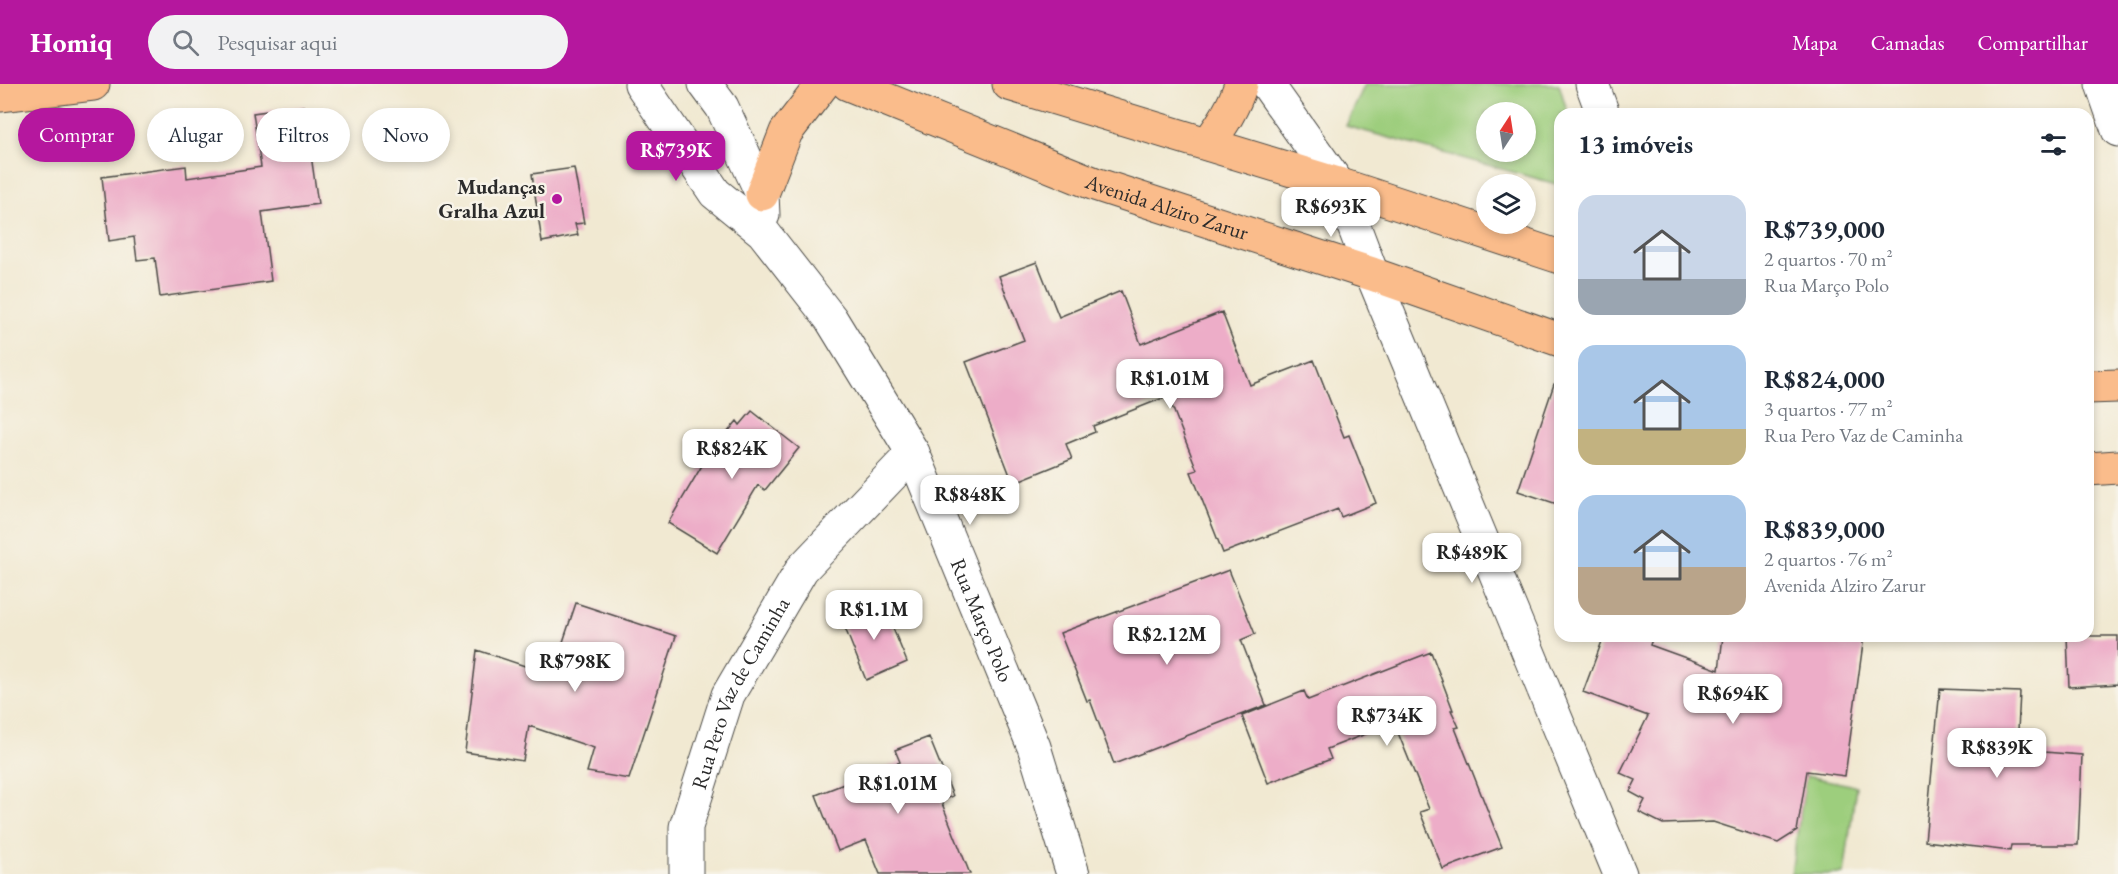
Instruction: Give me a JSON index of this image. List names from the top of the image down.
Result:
{
  "streets": {
    "main road": ["Avenida Alziro Zarur"],
    "street": ["Rua Março Polo", "Rua Pero Vaz de Caminha"]
  },
  "crossings": [
    ["Rua Março Polo", "Rua Pero Vaz de Caminha"]
  ],
  "places": ["Mudanças Gralha Azul"],
  "north": "top",
  "page": {
    "header": "Homiq",
    "search": "Pesquisar aqui",
    "nav": ["Mapa", "Camadas", "Compartilhar"],
    "chip": [
      "Comprar",
      "Alugar",
      "Filtros",
      "Novo"
    ],
    "heading": "13 imóveis",
    "price": [
      "R$739K",
      "R$693K",
      "R$1.01M",
      "R$824K",
      "R$848K",
      "R$489K",
      "R$1.1M",
      "R$2.12M",
      "R$798K",
      "R$694K",
      "R$734K",
      "R$839K",
      "R$1.01M"
    ],
    "list": [
      {
        "name": "R$739,000",
        "note": "2 quartos · 70 m² · Rua Março Polo"
      },
      {
        "name": "R$824,000",
        "note": "3 quartos · 77 m² · Rua Pero Vaz de Caminha"
      },
      {
        "name": "R$839,000",
        "note": "2 quartos · 76 m² · Avenida Alziro Zarur"
      }
    ]
  }
}
